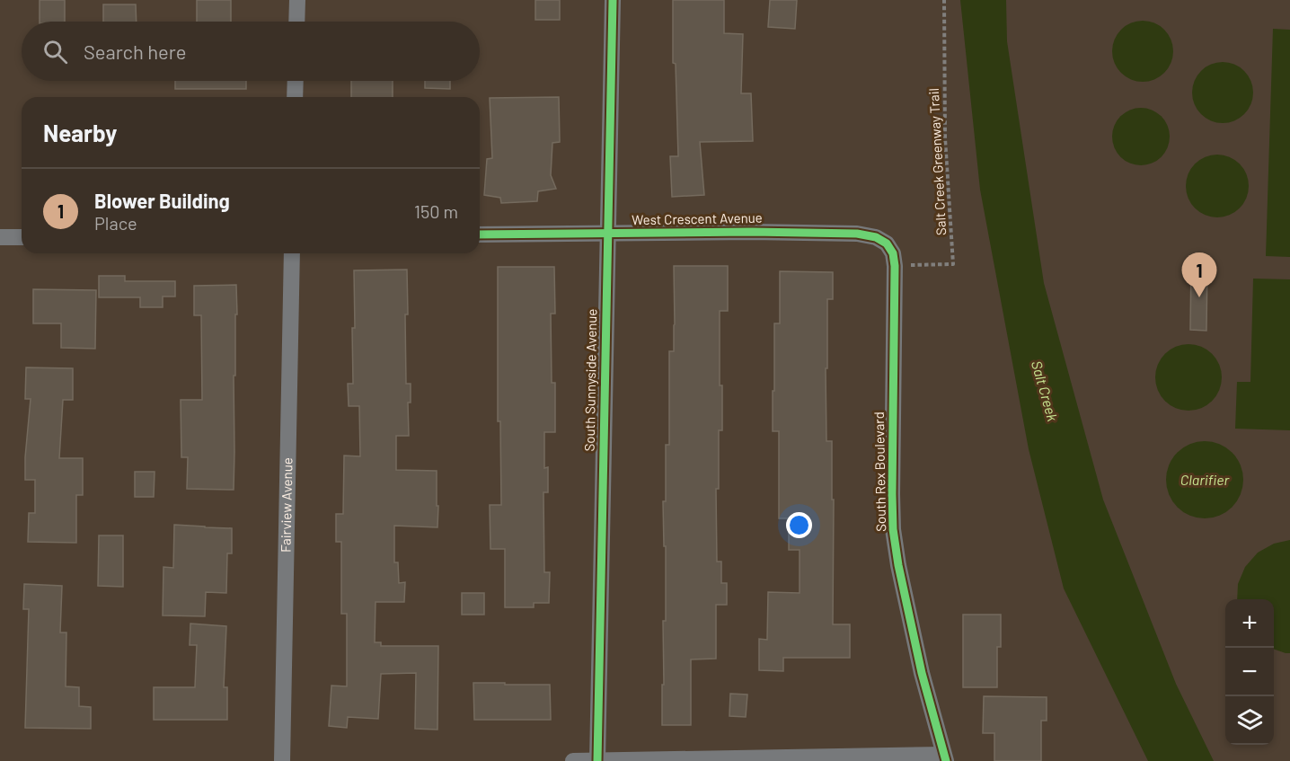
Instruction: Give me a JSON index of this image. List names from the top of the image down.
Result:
{
  "streets": {
    "street": [
      "West Crescent Avenue",
      "South Sunnyside Avenue",
      "South Rex Boulevard",
      "Fairview Avenue"
    ],
    "path": ["Salt Creek Greenway Trail"]
  },
  "crossings": [
    ["Salt Creek Greenway Trail", "South Rex Boulevard"],
    ["West Crescent Avenue", "South Sunnyside Avenue"],
    ["West Crescent Avenue", "South Rex Boulevard"]
  ],
  "water": ["Salt Creek", "Clarifier"],
  "page": {
    "search": "Search here",
    "heading": "Nearby",
    "list": [
      {
        "mark": "1",
        "name": "Blower Building",
        "note": "Place",
        "value": "150 m"
      }
    ],
    "pins": "1",
    "map_buttons": ["+", "−"]
  }
}
